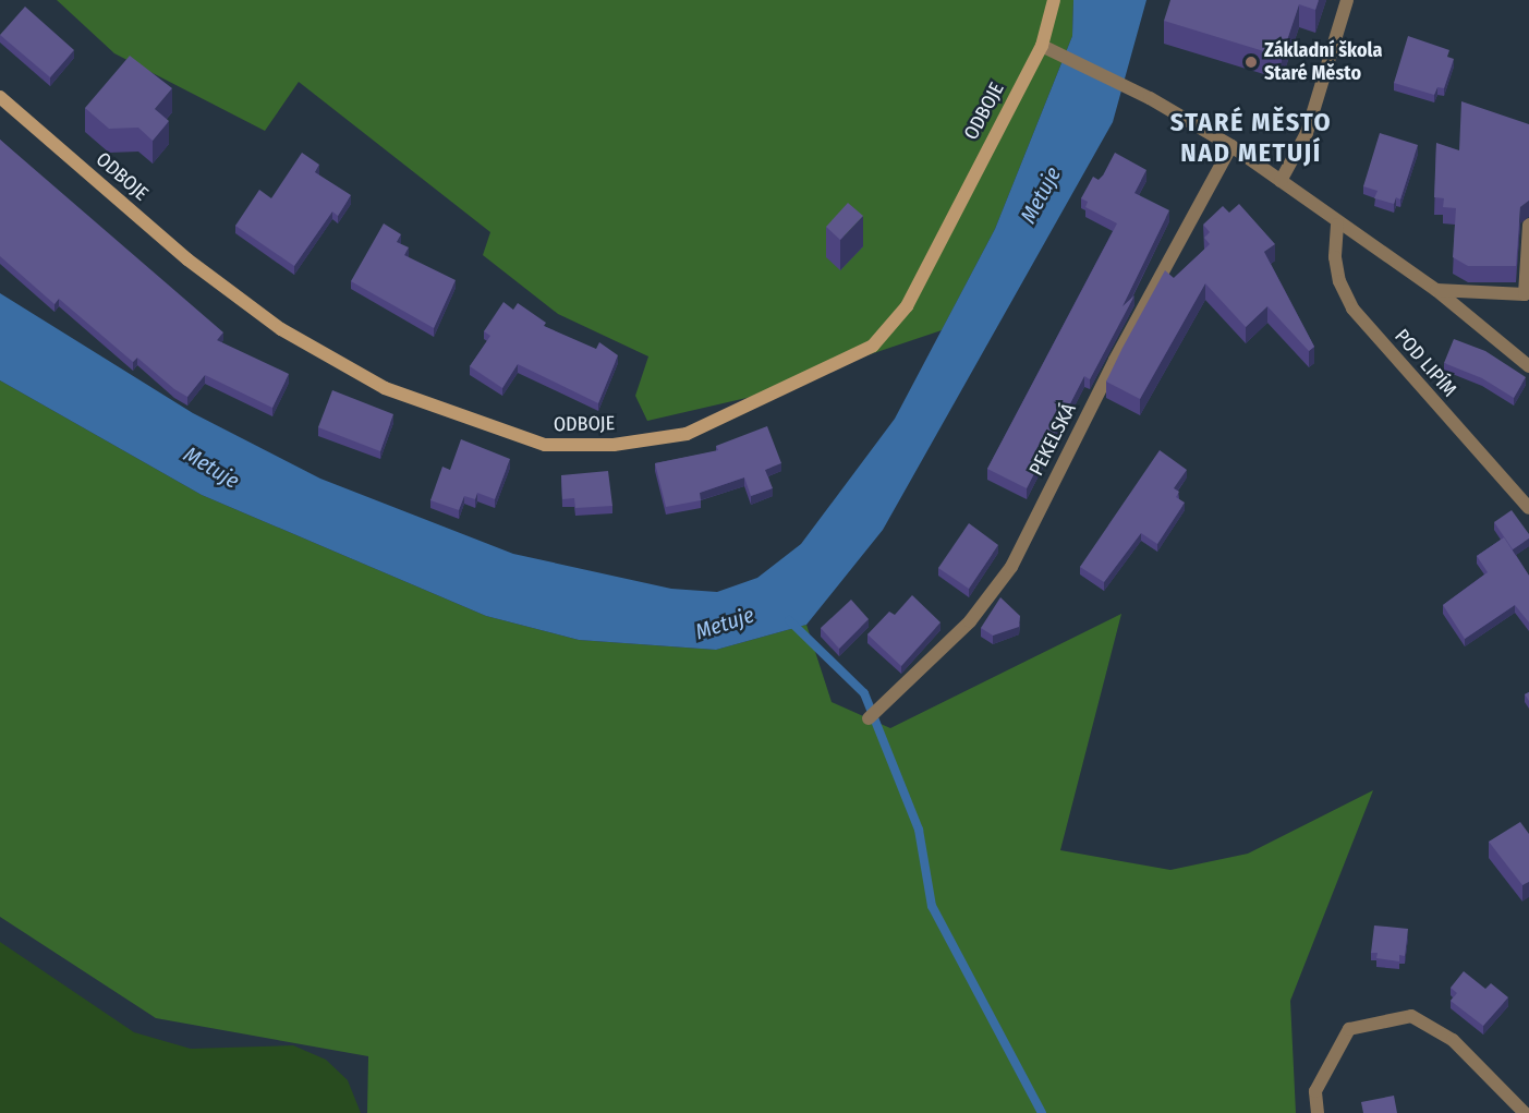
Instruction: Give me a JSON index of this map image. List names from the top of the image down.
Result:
{
  "streets": {
    "street": ["ODBOJE", "POD LIPÍM", "PEKELSKÁ"]
  },
  "districts": ["STARÉ MĚSTO NAD METUJÍ"],
  "water": ["Metuje"],
  "places": ["Základní škola Staré Město"]
}
